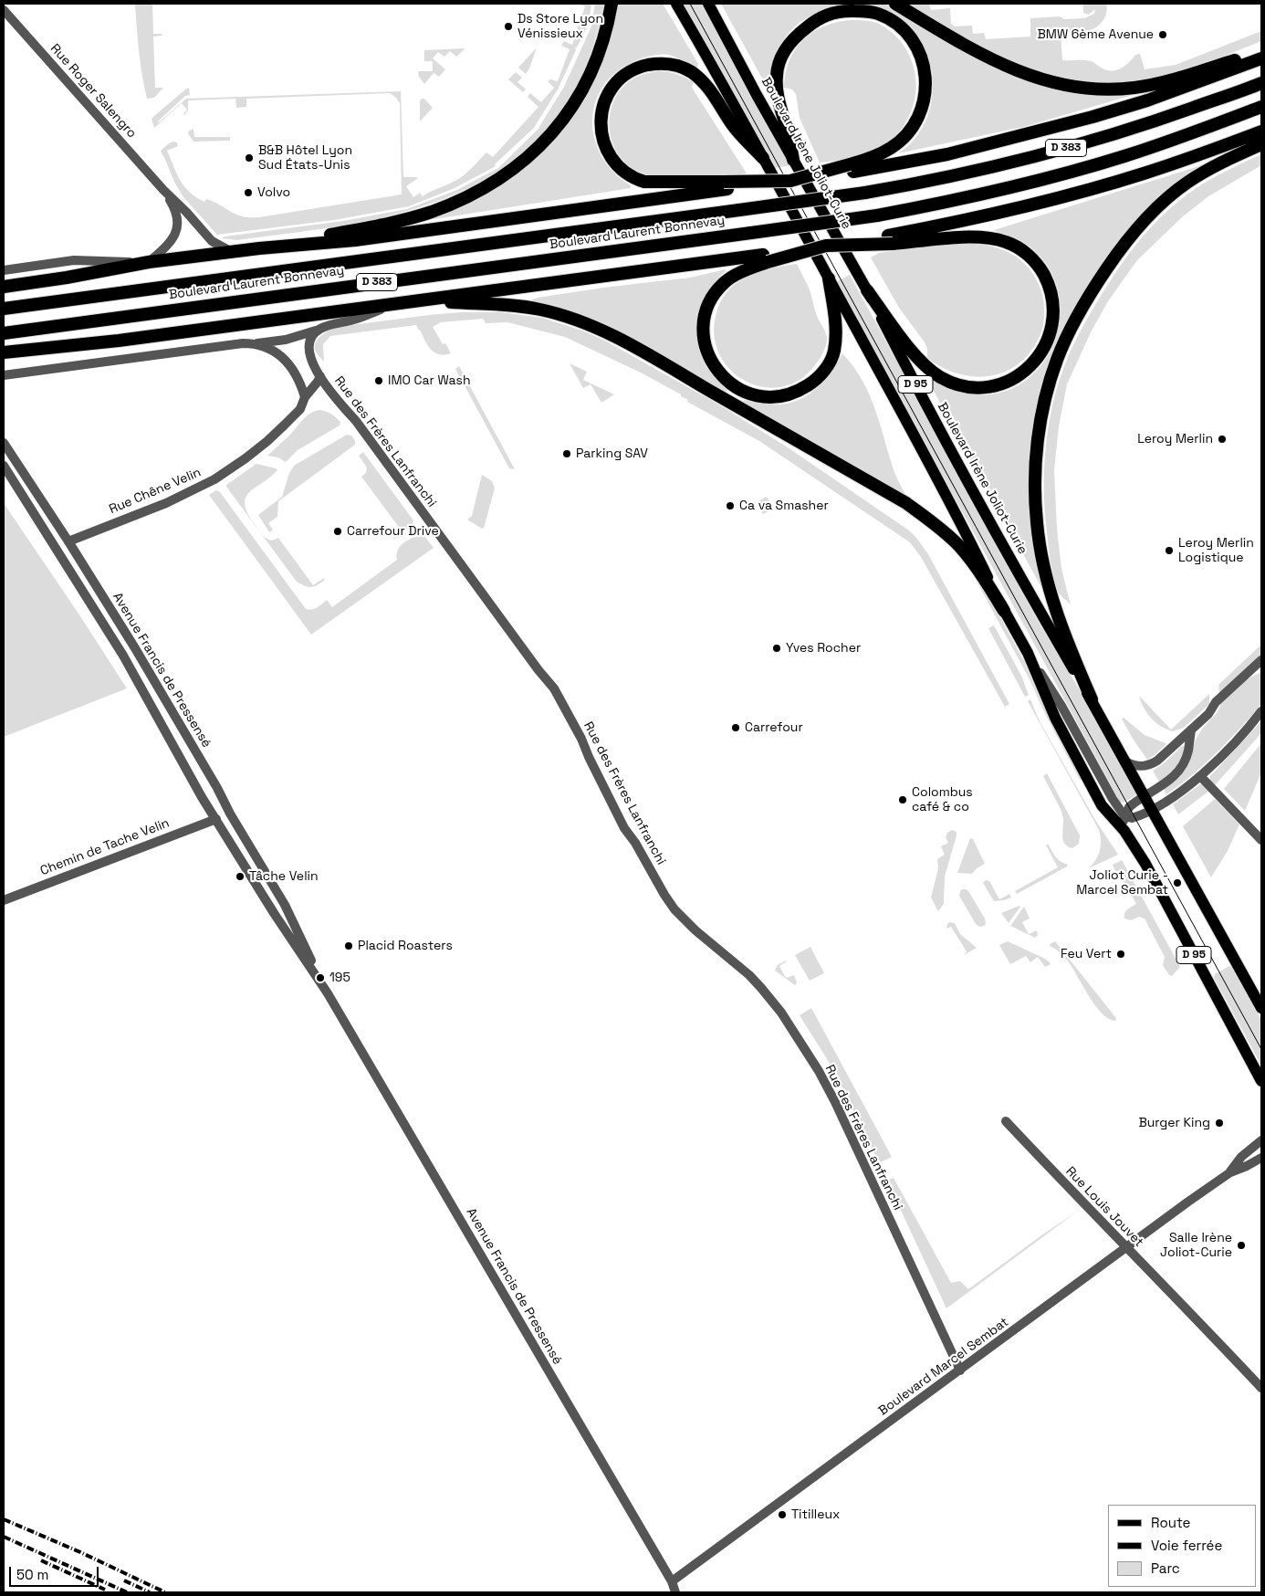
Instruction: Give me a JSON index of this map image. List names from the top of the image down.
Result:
{
  "streets": {
    "highway": ["D 383", "Boulevard Laurent Bonnevay"],
    "main road": ["Boulevard Irène Joliot-Curie", "D 95"],
    "street": [
      "Rue Roger Salengro",
      "Rue des Frères Lanfranchi",
      "Rue Chêne Velin",
      "Avenue Francis de Pressensé",
      "Chemin de Tache Velin",
      "Rue Louis Jouvet",
      "Boulevard Marcel Sembat"
    ]
  },
  "crossings": [
    ["Rue des Frères Lanfranchi", "Rue Chêne Velin"],
    ["Rue des Frères Lanfranchi", "Boulevard Marcel Sembat"],
    ["Rue Chêne Velin", "Avenue Francis de Pressensé"],
    ["Avenue Francis de Pressensé", "Chemin de Tache Velin"],
    ["Avenue Francis de Pressensé", "Boulevard Marcel Sembat"],
    ["Rue Louis Jouvet", "Boulevard Marcel Sembat"]
  ],
  "places": [
    "Ds Store Lyon Vénissieux",
    "BMW 6ème Avenue",
    "B&B Hôtel Lyon Sud États-Unis",
    "Volvo",
    "IMO Car Wash",
    "Leroy Merlin",
    "Parking SAV",
    "Ca va Smasher",
    "Carrefour Drive",
    "Leroy Merlin Logistique",
    "Yves Rocher",
    "Carrefour",
    "Colombus café & co",
    "Tâche Velin",
    "Joliot Curie - Marcel Sembat",
    "Placid Roasters",
    "Feu Vert",
    "195",
    "Burger King",
    "Salle Irène Joliot-Curie",
    "Titilleux"
  ],
  "legend": ["Route", "Voie ferrée", "Parc"],
  "scale_bar": "50 m"
}
